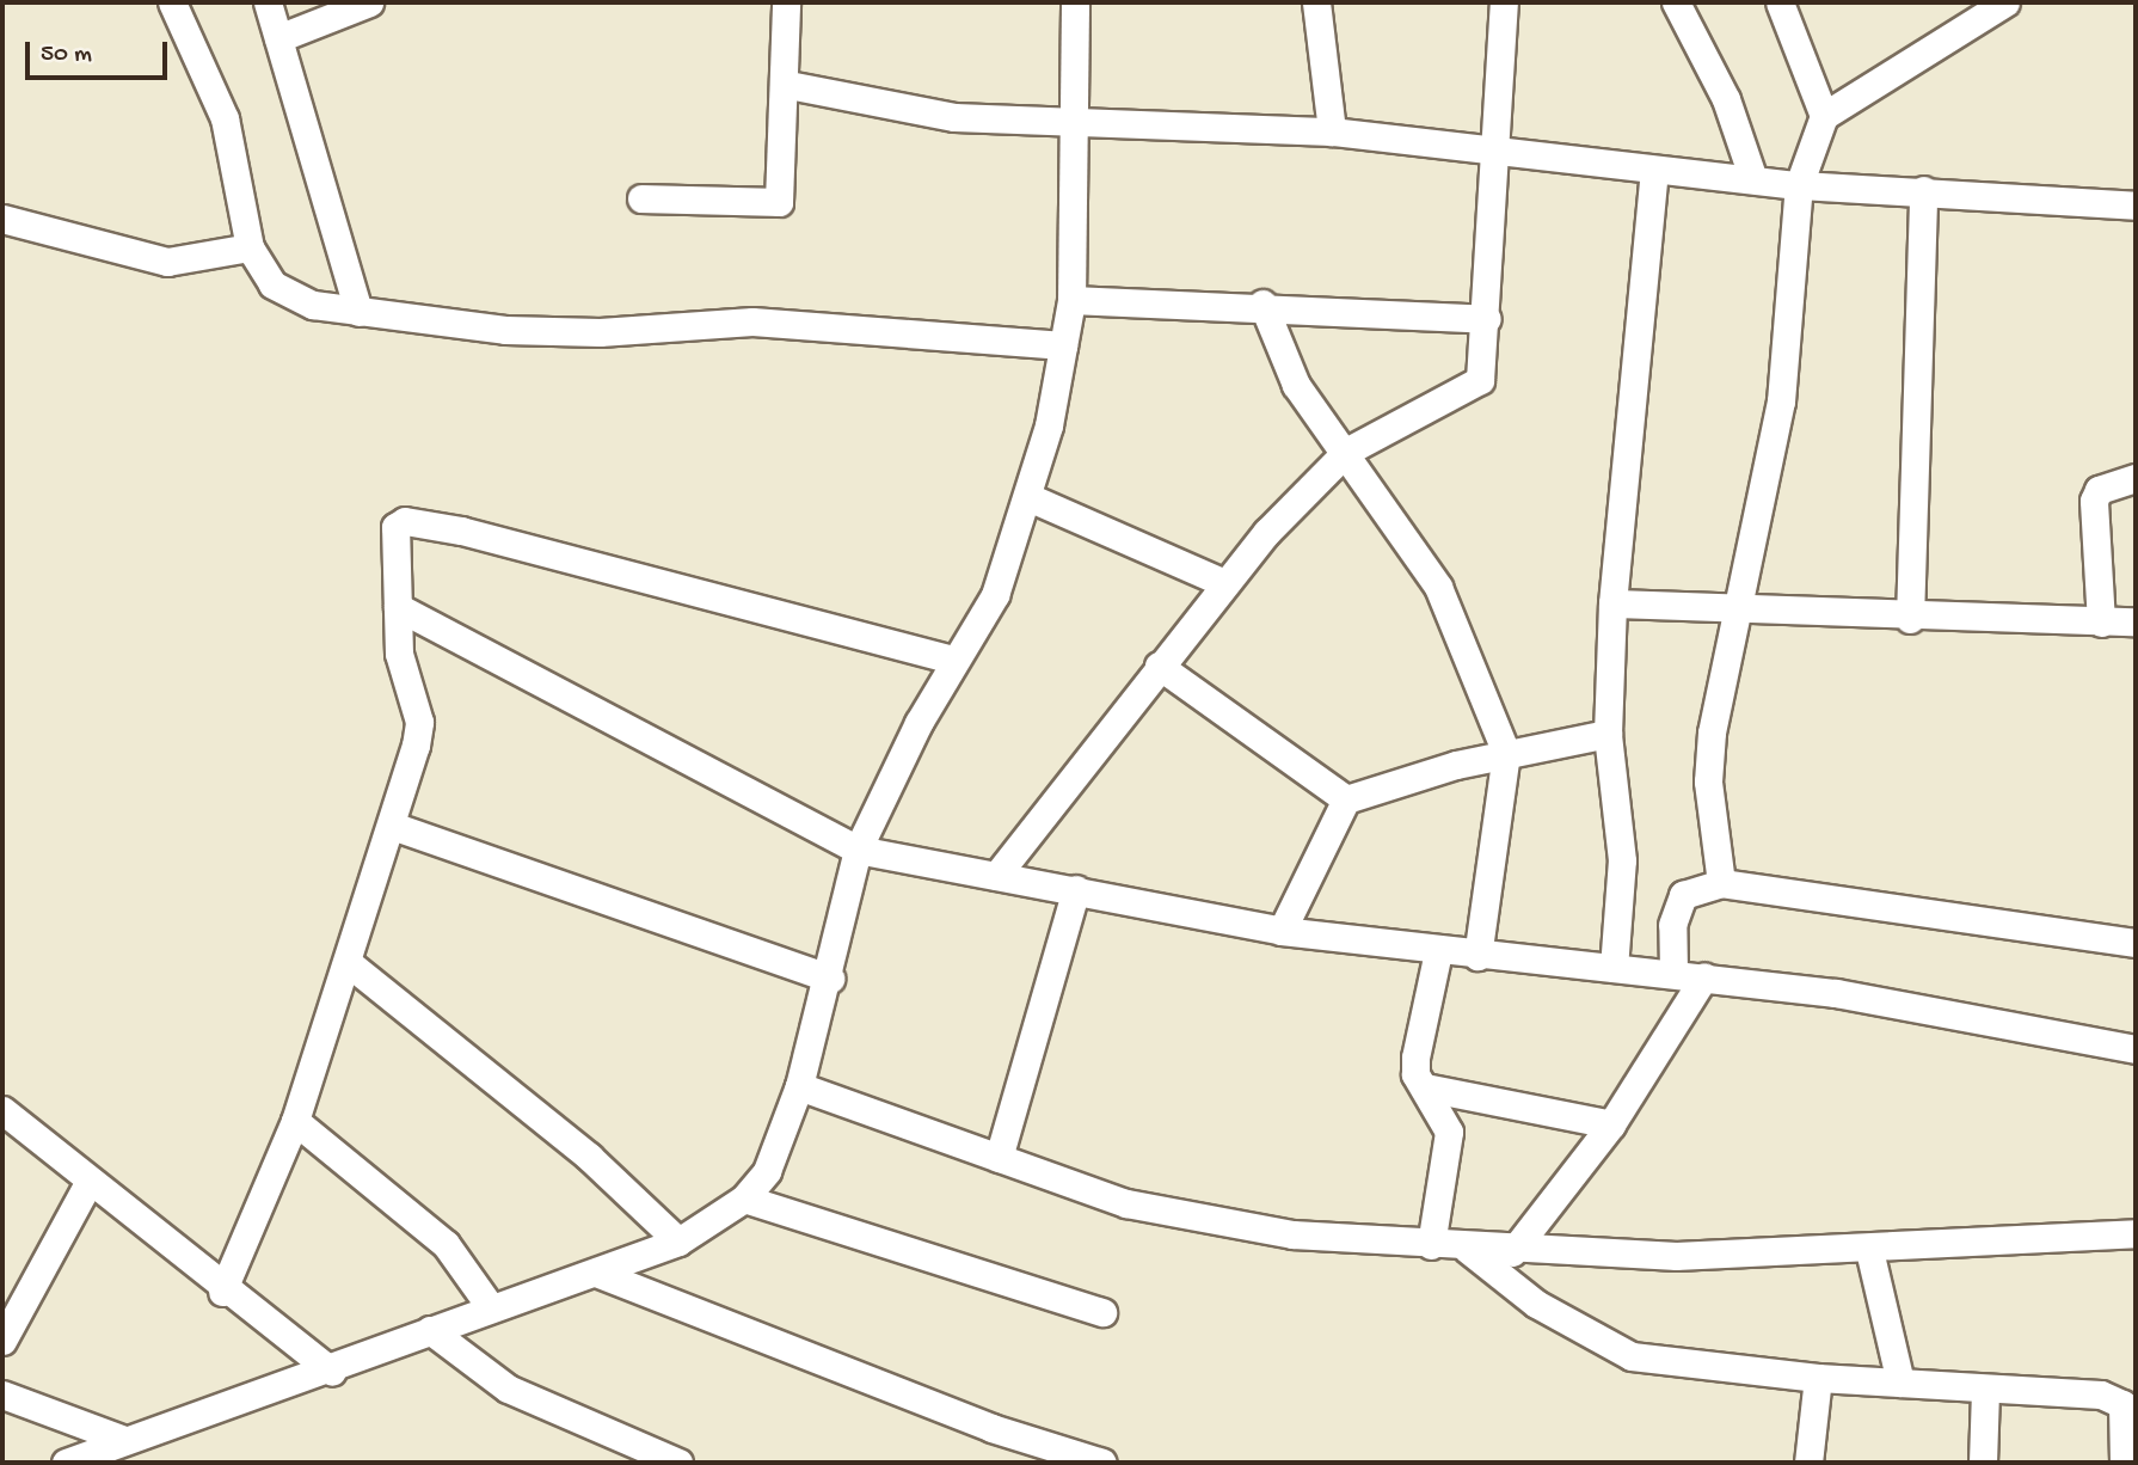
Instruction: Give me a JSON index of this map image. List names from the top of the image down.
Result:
{
  "scale_bar": "50 m"
}
